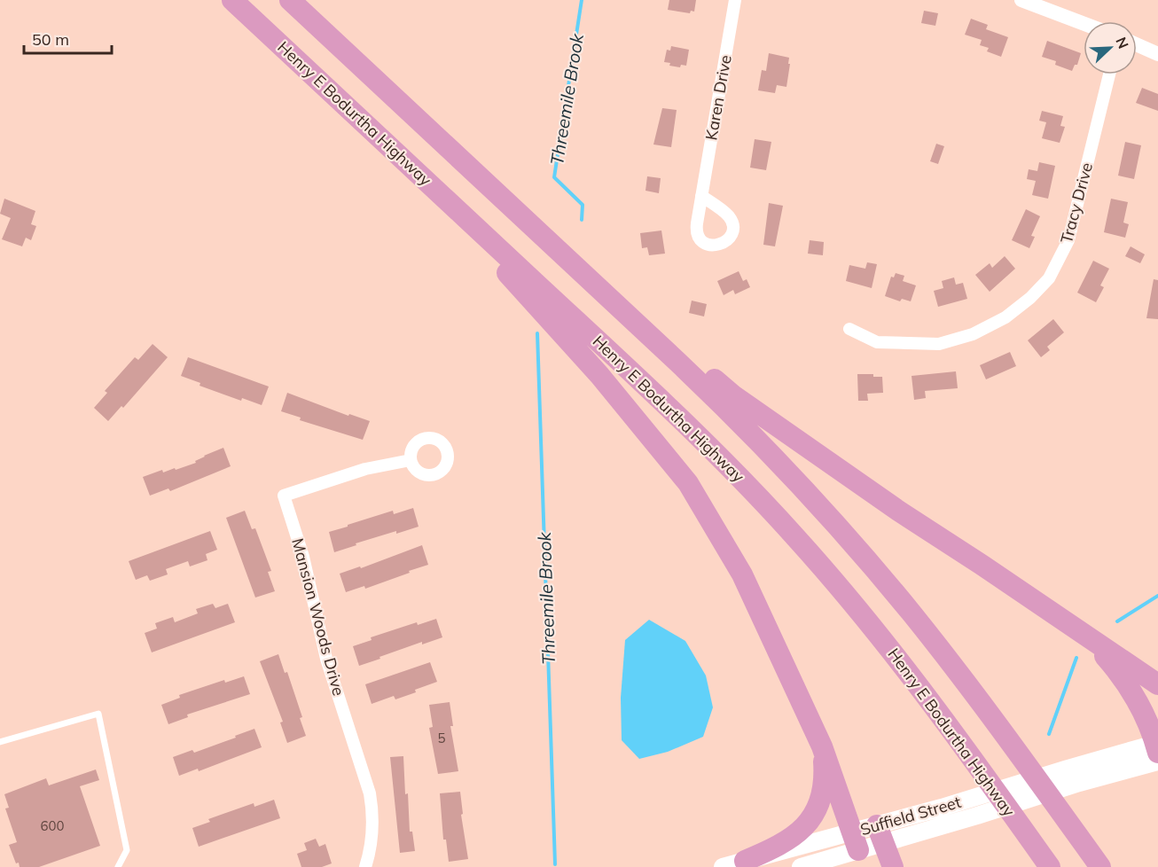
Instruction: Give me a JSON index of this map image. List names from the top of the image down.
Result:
{
  "streets": {
    "highway": ["Henry E Bodurtha Highway"],
    "main road": ["Suffield Street"],
    "street": ["Karen Drive", "Tracy Drive", "Mansion Woods Drive"]
  },
  "water": ["Threemile Brook"],
  "house_numbers": ["5", "600"],
  "scale_bar": "50 m",
  "north": "top right"
}
